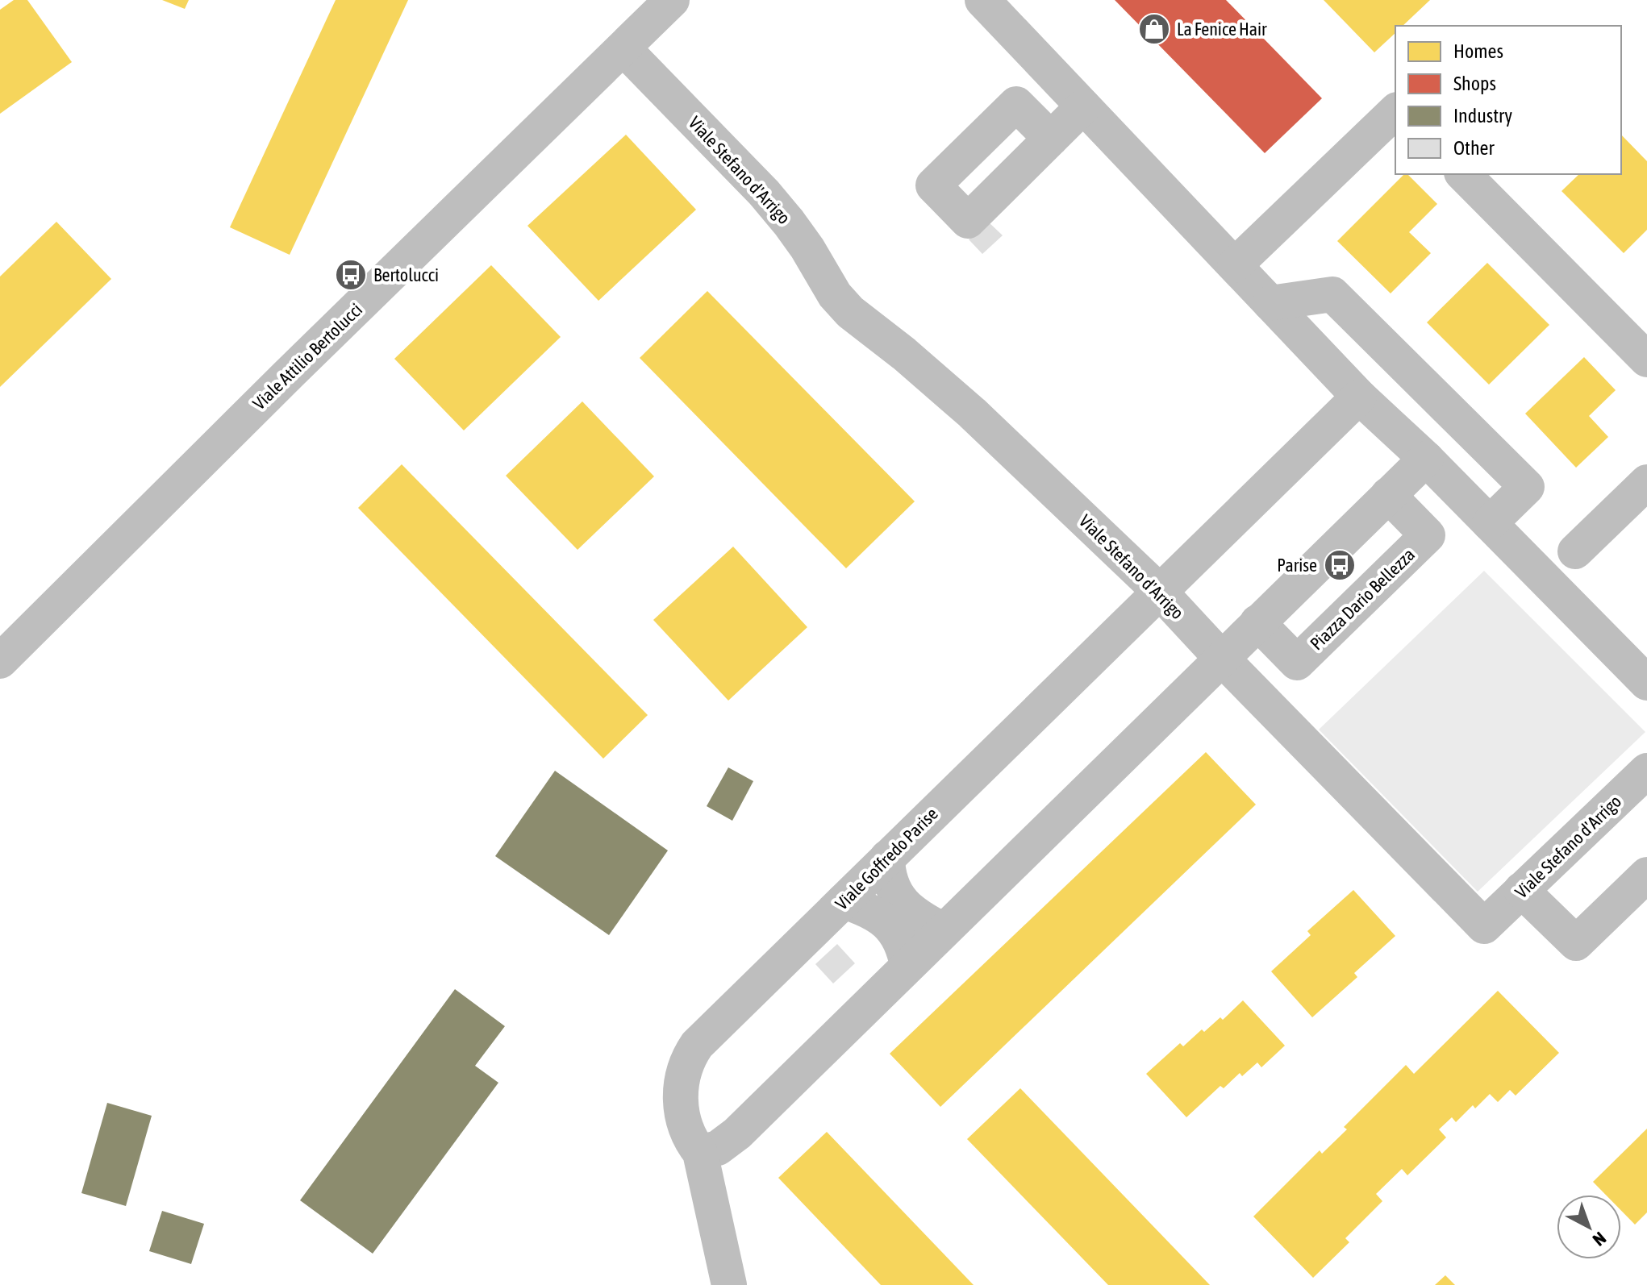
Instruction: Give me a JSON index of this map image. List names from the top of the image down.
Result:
{
  "streets": {
    "street": [
      "Viale Stefano d'Arrigo",
      "Viale Attilio Bertolucci",
      "Piazza Dario Bellezza",
      "Viale Goffredo Parise"
    ]
  },
  "crossings": [
    ["Viale Stefano d'Arrigo", "Viale Attilio Bertolucci"],
    ["Viale Stefano d'Arrigo", "Viale Goffredo Parise"]
  ],
  "places": {
    "shop": ["La Fenice Hair"],
    "bus stop": ["Bertolucci", "Parise"]
  },
  "legend": [
    "Homes",
    "Shops",
    "Industry",
    "Other"
  ],
  "north": "bottom right"
}
